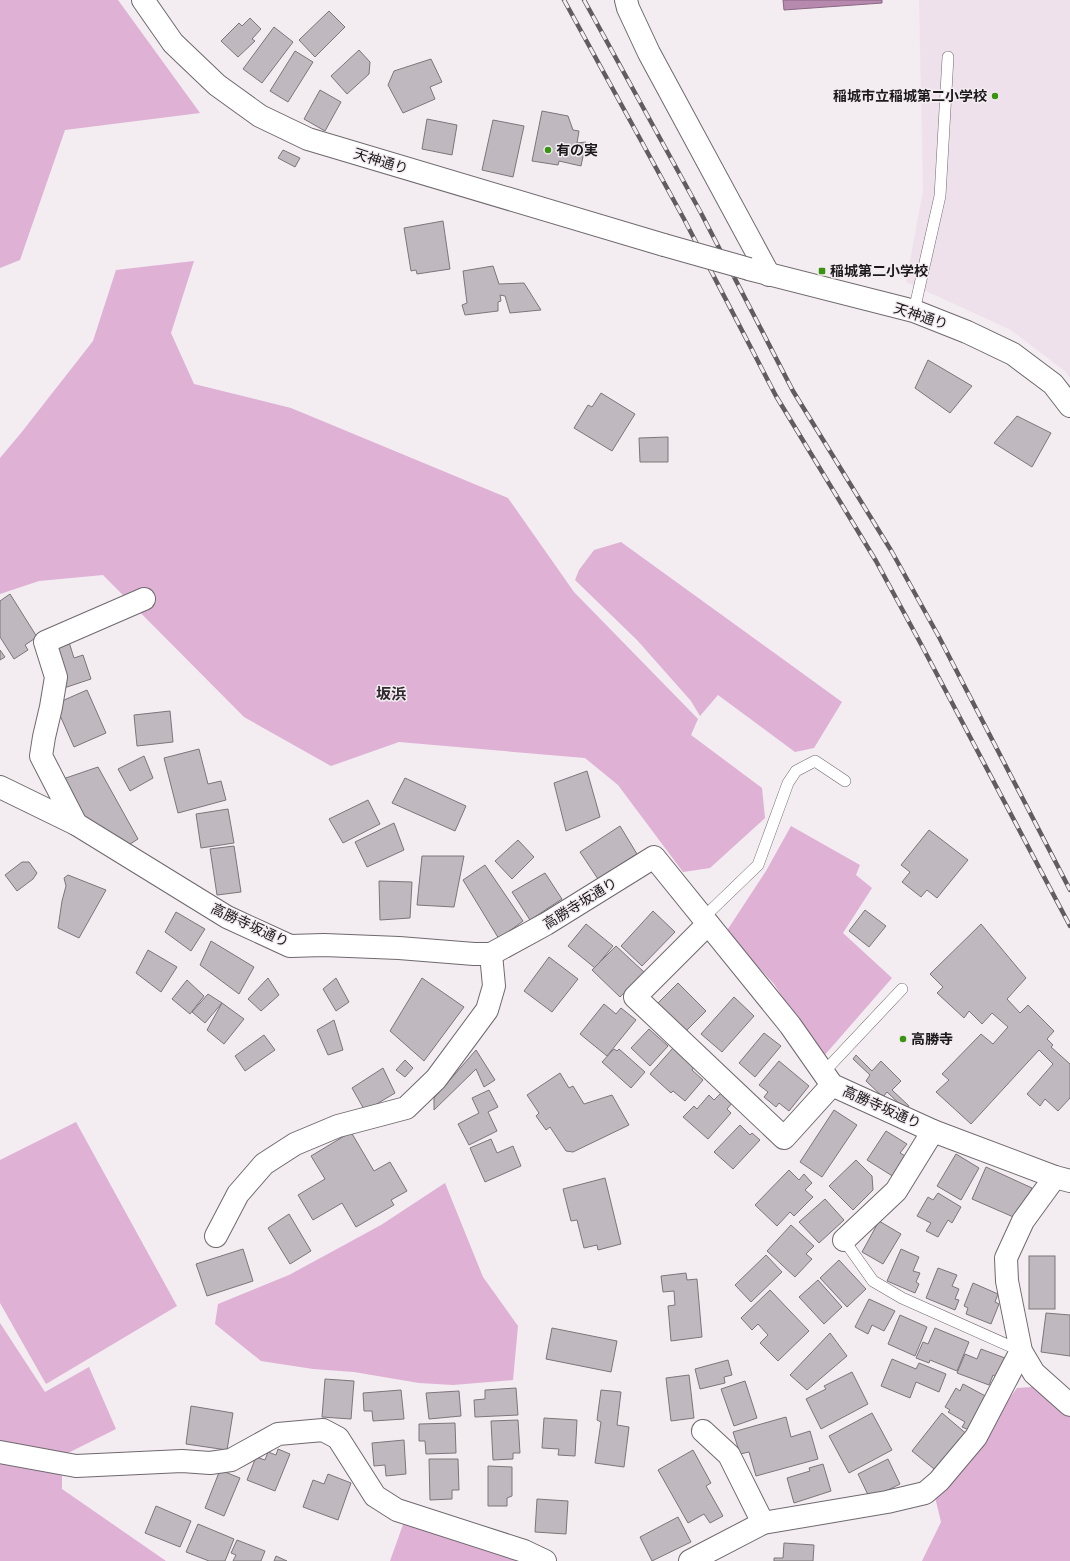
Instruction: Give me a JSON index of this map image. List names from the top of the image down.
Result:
{
  "streets": {
    "street": ["天神通り", "高勝寺坂通り"]
  },
  "districts": ["坂浜"],
  "places": {
    "other": ["稲城市立稲城第二小学校", "有の実", "高勝寺"],
    "transit": ["稲城第二小学校"]
  }
}
